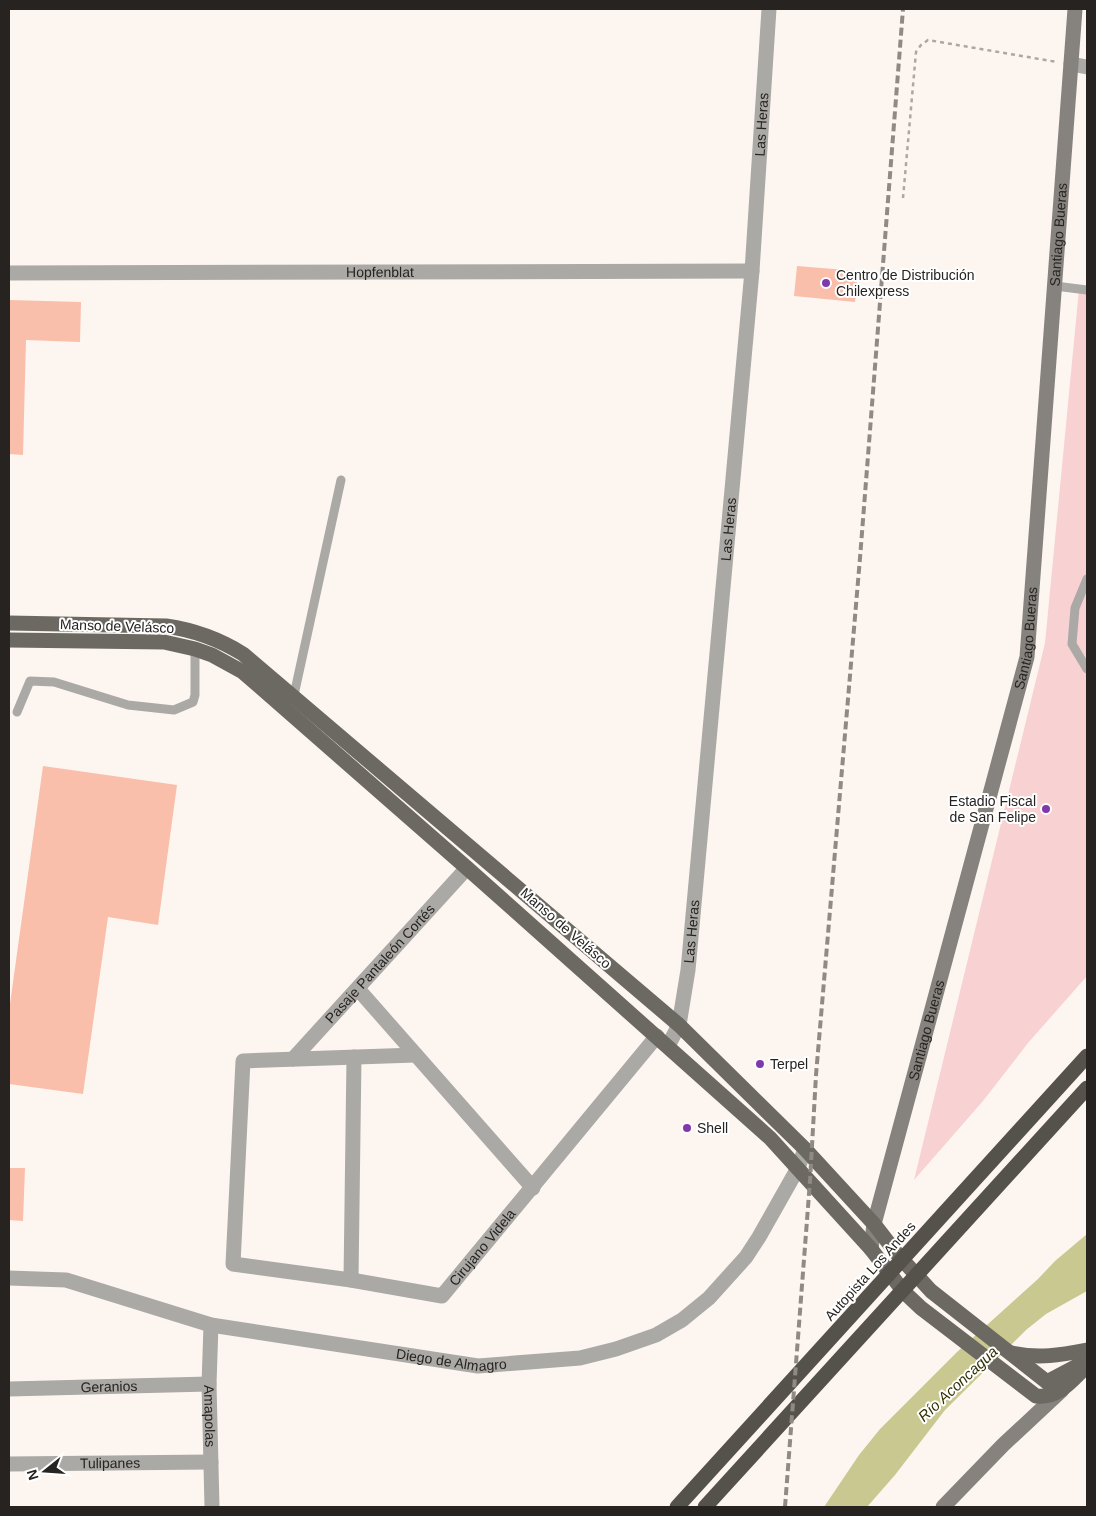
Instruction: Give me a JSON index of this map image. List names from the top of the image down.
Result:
{
  "streets": {
    "highway": ["Autopista Los Andes"],
    "main road": ["Manso de Velásco"],
    "street": [
      "Las Heras",
      "Santiago Bueras",
      "Hopfenblat",
      "Pasaje Pantaleón Cortés",
      "Cirujano Videla",
      "Diego de Almagro",
      "Geranios",
      "Amapolas",
      "Tulipanes"
    ]
  },
  "crossings": [
    ["Las Heras", "Hopfenblat"],
    ["Las Heras", "Manso de Velásco"],
    ["Las Heras", "Cirujano Videla"],
    ["Santiago Bueras", "Manso de Velásco"],
    ["Manso de Velásco", "Pasaje Pantaleón Cortés"],
    ["Manso de Velásco", "Cirujano Videla"],
    ["Manso de Velásco", "Diego de Almagro"],
    ["Pasaje Pantaleón Cortés", "Cirujano Videla"],
    ["Diego de Almagro", "Amapolas"],
    ["Geranios", "Amapolas"],
    ["Amapolas", "Tulipanes"]
  ],
  "water": ["Río Aconcagua"],
  "places": [
    "Centro de Distribución Chilexpress",
    "Estadio Fiscal de San Felipe",
    "Terpel",
    "Shell"
  ],
  "north": "left"
}
